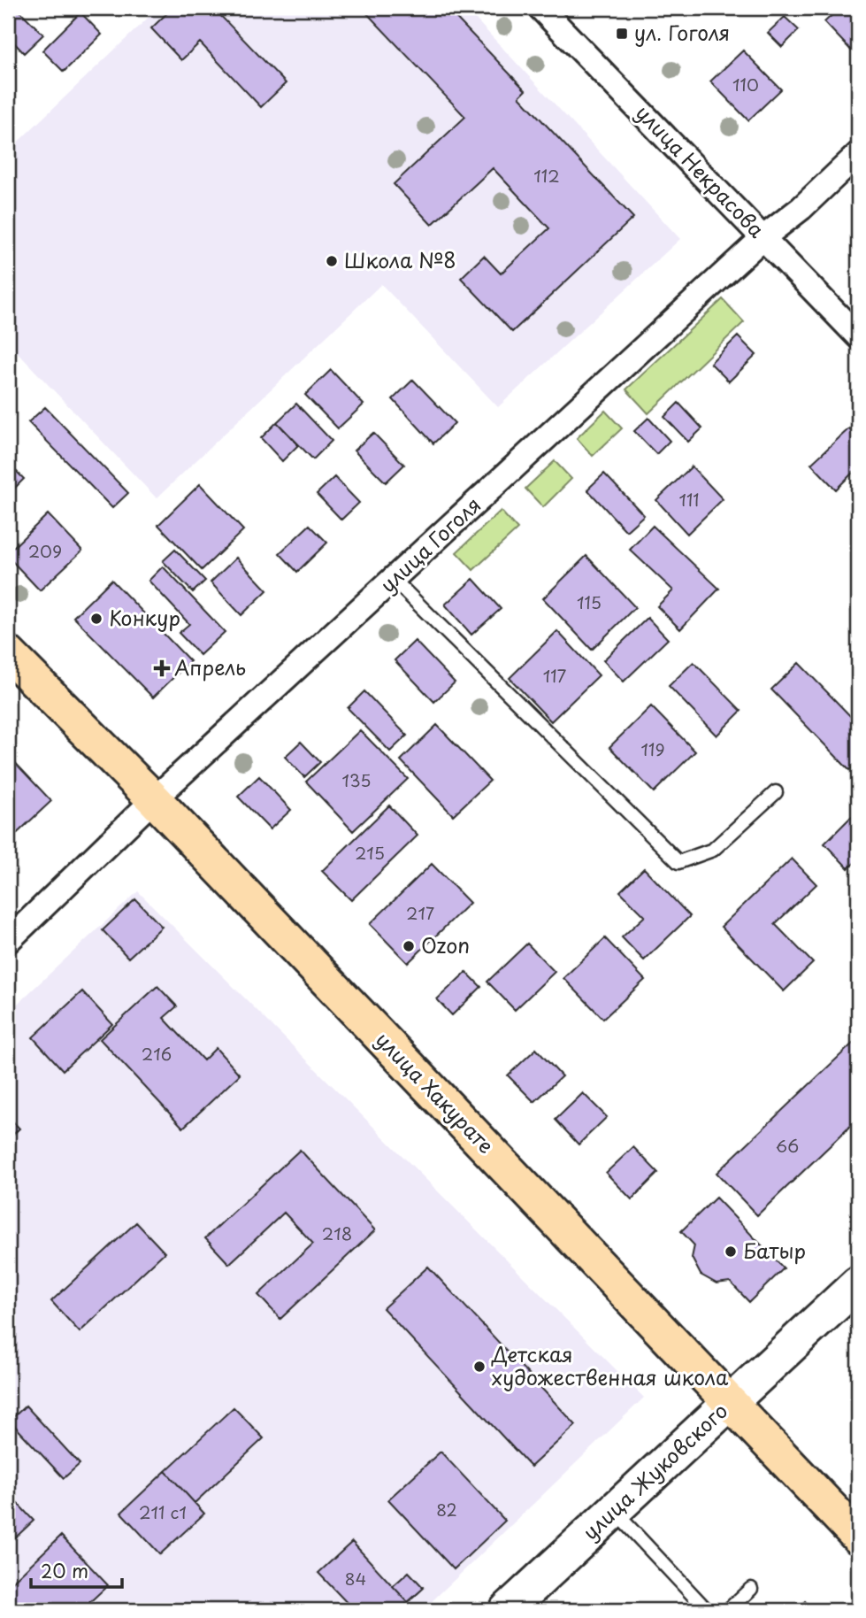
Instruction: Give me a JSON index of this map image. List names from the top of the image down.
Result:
{
  "streets": {
    "main road": ["улица Хакурате"],
    "street": ["улица Некрасова", "улица Гоголя", "улица Жуковского"]
  },
  "crossings": [
    ["улица Некрасова", "улица Гоголя"],
    ["улица Гоголя", "улица Хакурате"],
    ["улица Хакурате", "улица Жуковского"]
  ],
  "places": {
    "transit": ["ул. Гоголя"],
    "other": [
      "Школа №8",
      "Конкур",
      "Ozon",
      "Батыр",
      "Детская художественная школа"
    ],
    "health": ["Апрель"]
  },
  "house_numbers": [
    "110",
    "112",
    "111",
    "209",
    "115",
    "117",
    "119",
    "135",
    "215",
    "217",
    "216",
    "66",
    "218",
    "82",
    "211 с1",
    "84"
  ],
  "scale_bar": "20 m"
}
